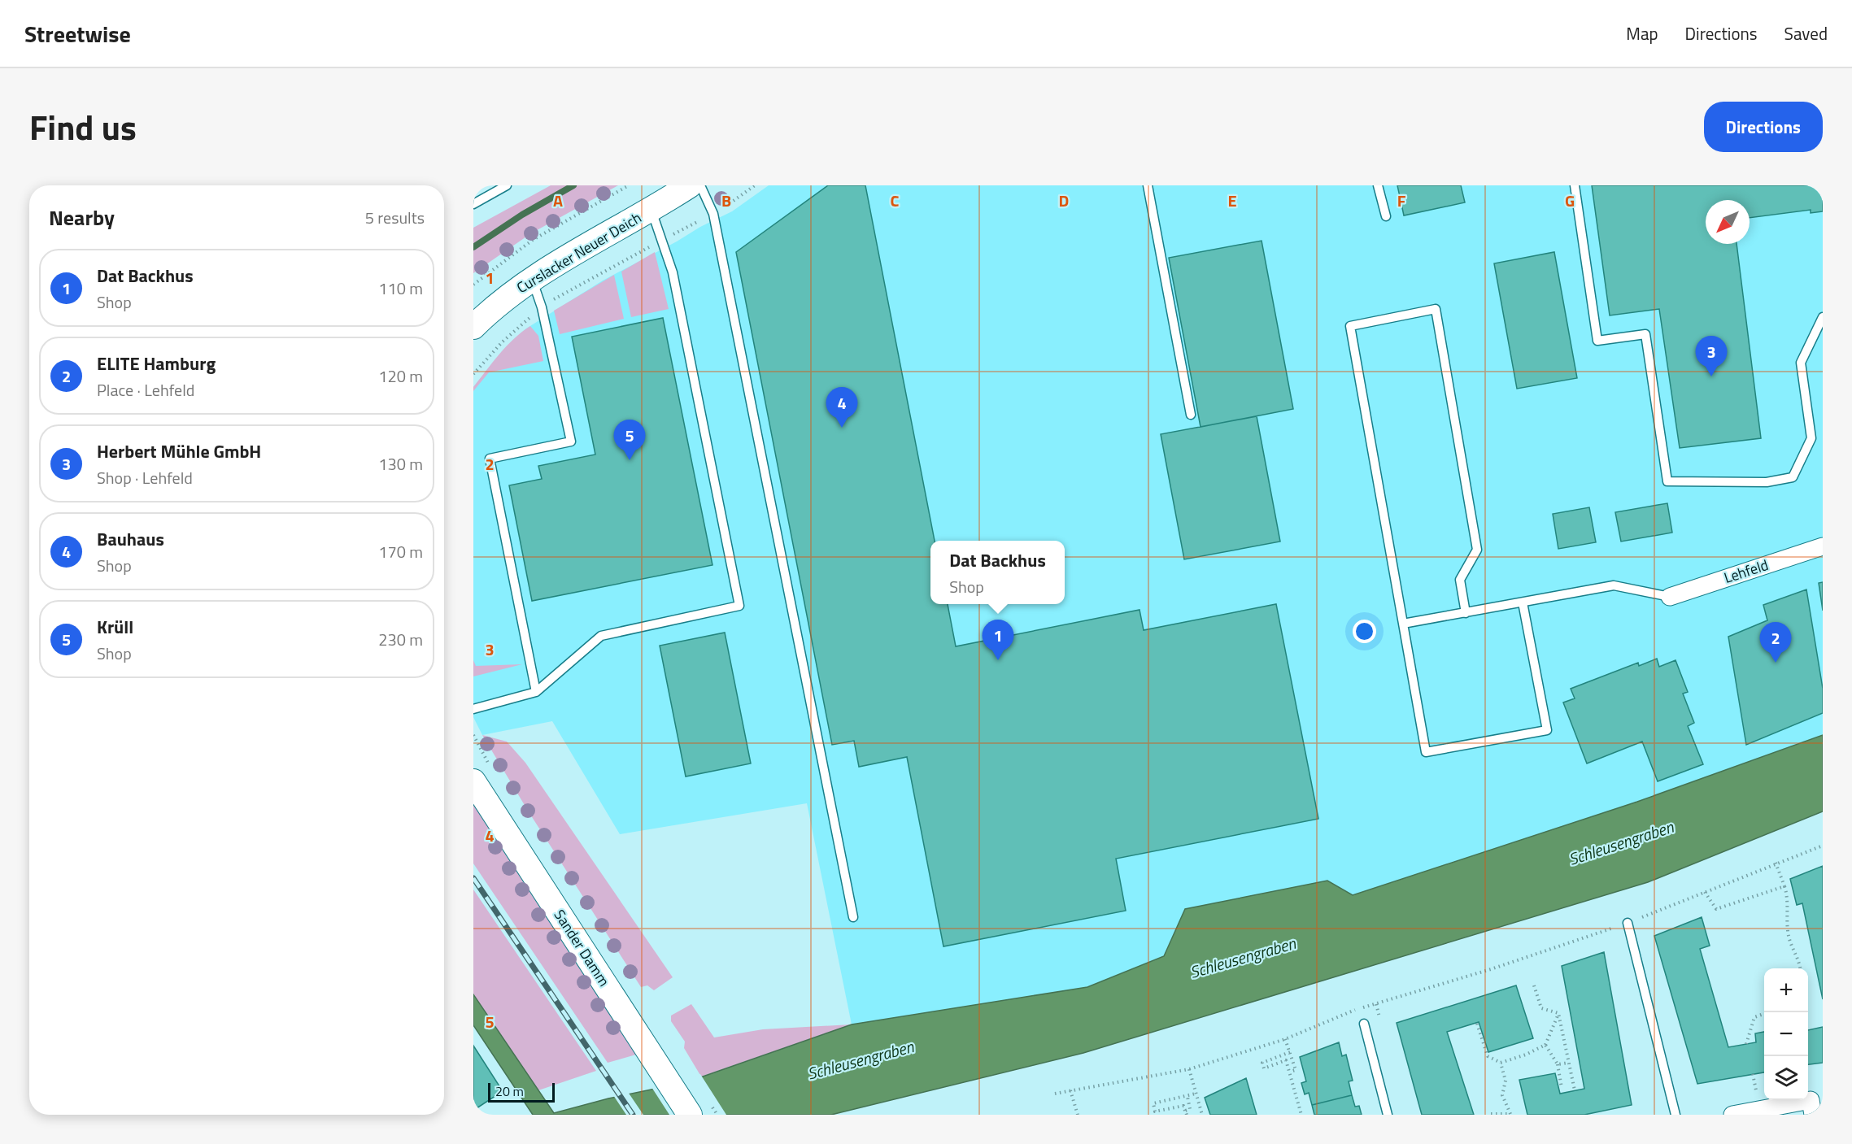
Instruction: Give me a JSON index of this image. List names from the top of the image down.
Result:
{
  "streets": {
    "main road": ["Curslacker Neuer Deich", "Sander Damm"],
    "street": ["Lehfeld"]
  },
  "water": ["Schleusengraben"],
  "scale_bar": "20 m",
  "north": "bottom left",
  "page": {
    "header": "Streetwise",
    "nav": ["Map", "Directions", "Saved"],
    "title": "Find us",
    "buttons": "Directions",
    "heading": ["Nearby", "5 results"],
    "list": [
      {
        "mark": "1",
        "name": "Dat Backhus",
        "note": "Shop",
        "value": "110 m"
      },
      {
        "mark": "2",
        "name": "ELITE Hamburg",
        "note": "Place · Lehfeld",
        "value": "120 m"
      },
      {
        "mark": "3",
        "name": "Herbert Mühle GmbH",
        "note": "Shop · Lehfeld",
        "value": "130 m"
      },
      {
        "mark": "4",
        "name": "Bauhaus",
        "note": "Shop",
        "value": "170 m"
      },
      {
        "mark": "5",
        "name": "Krüll",
        "note": "Shop",
        "value": "230 m"
      }
    ],
    "pins": [
      "3",
      "4",
      "5",
      "1",
      "2"
    ],
    "popup": ["Dat Backhus", "Shop"],
    "map_buttons": ["+", "−"],
    "scale": "20 m"
  },
  "grid": {
    "columns": [
      "A",
      "B",
      "C",
      "D",
      "E",
      "F",
      "G"
    ],
    "rows": [
      "1",
      "2",
      "3",
      "4",
      "5"
    ]
  }
}
